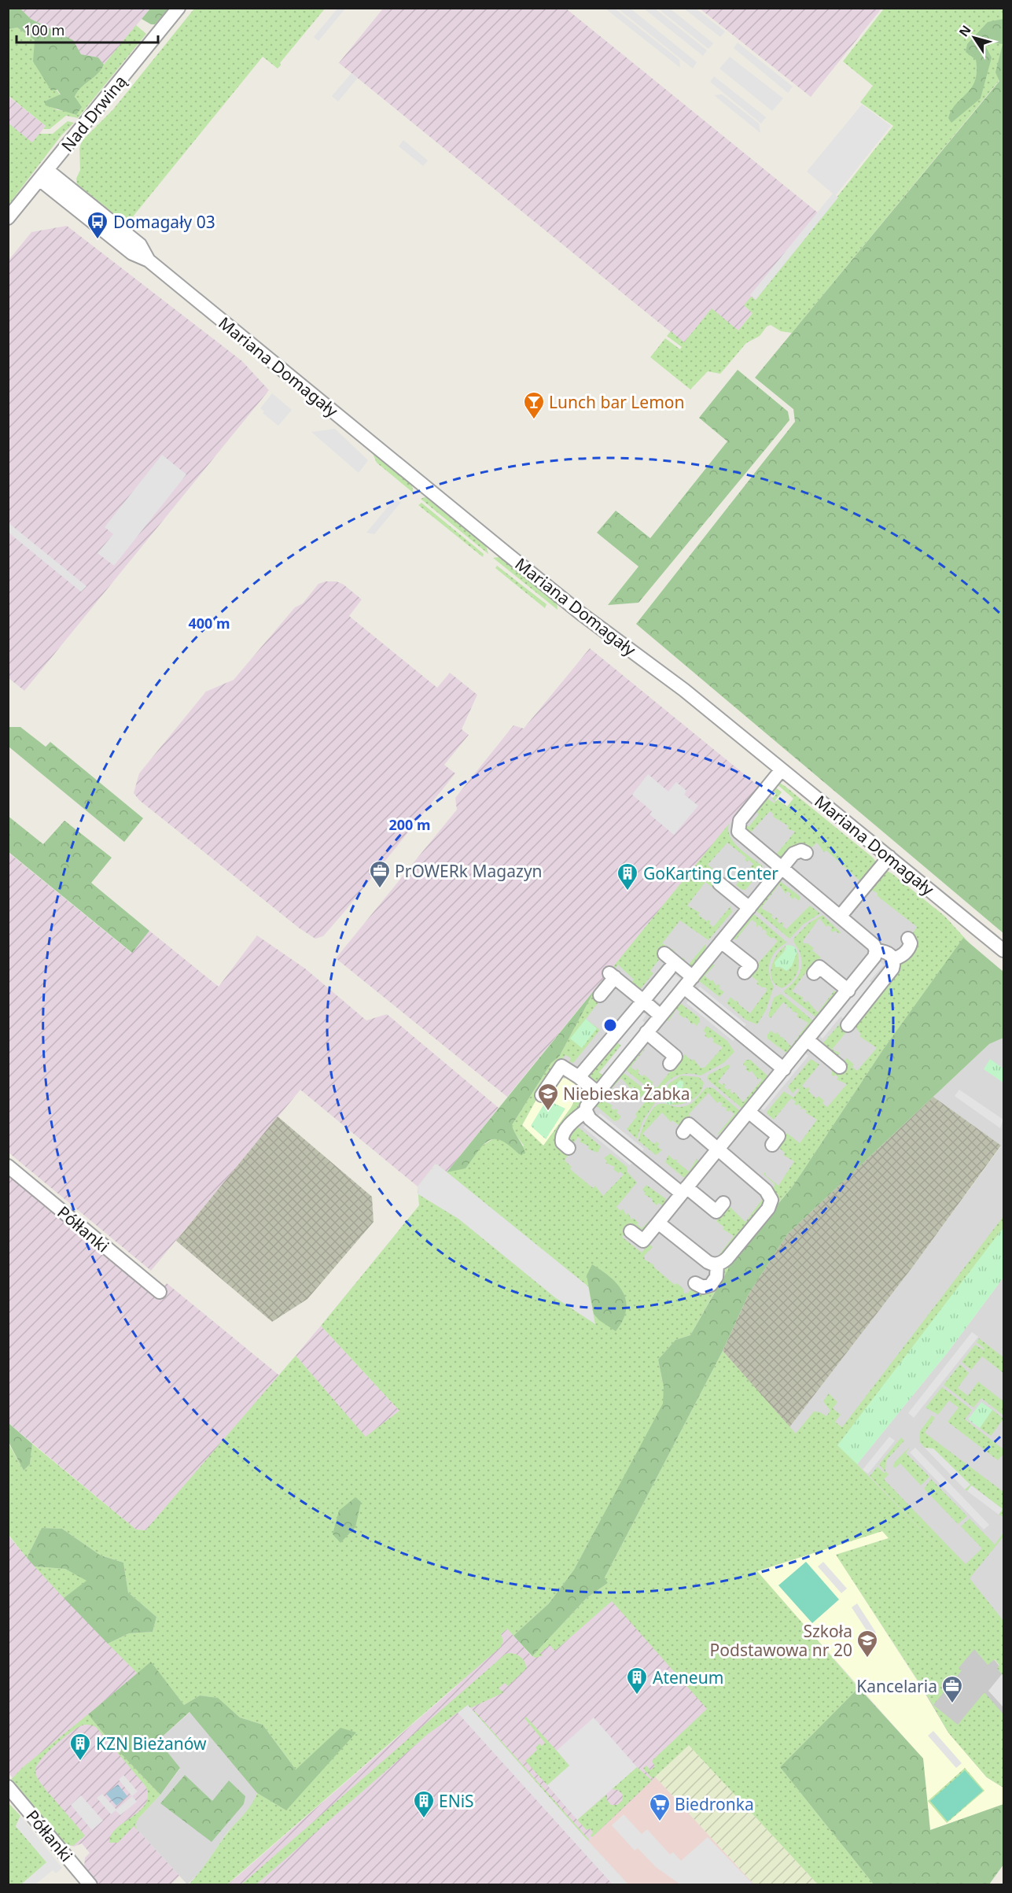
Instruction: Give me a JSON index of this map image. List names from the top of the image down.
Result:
{
  "streets": {
    "street": ["Nad Drwiną", "Mariana Domagały", "Półłanki"]
  },
  "crossings": [
    ["Nad Drwiną", "Mariana Domagały"]
  ],
  "places": {
    "bus stop": ["Domagały 03"],
    "bar": ["Lunch bar Lemon"],
    "office": ["PrOWERk Magazyn", "Kancelaria"],
    "building": [
      "GoKarting Center",
      "Ateneum",
      "KZN Bieżanów",
      "ENiS"
    ],
    "school or university": ["Niebieska Żabka", "Szkoła Podstawowa nr 20"],
    "supermarket": ["Biedronka"]
  },
  "scale_bar": "100 m",
  "north": "top left",
  "rings": ["400 m", "200 m"]
}
